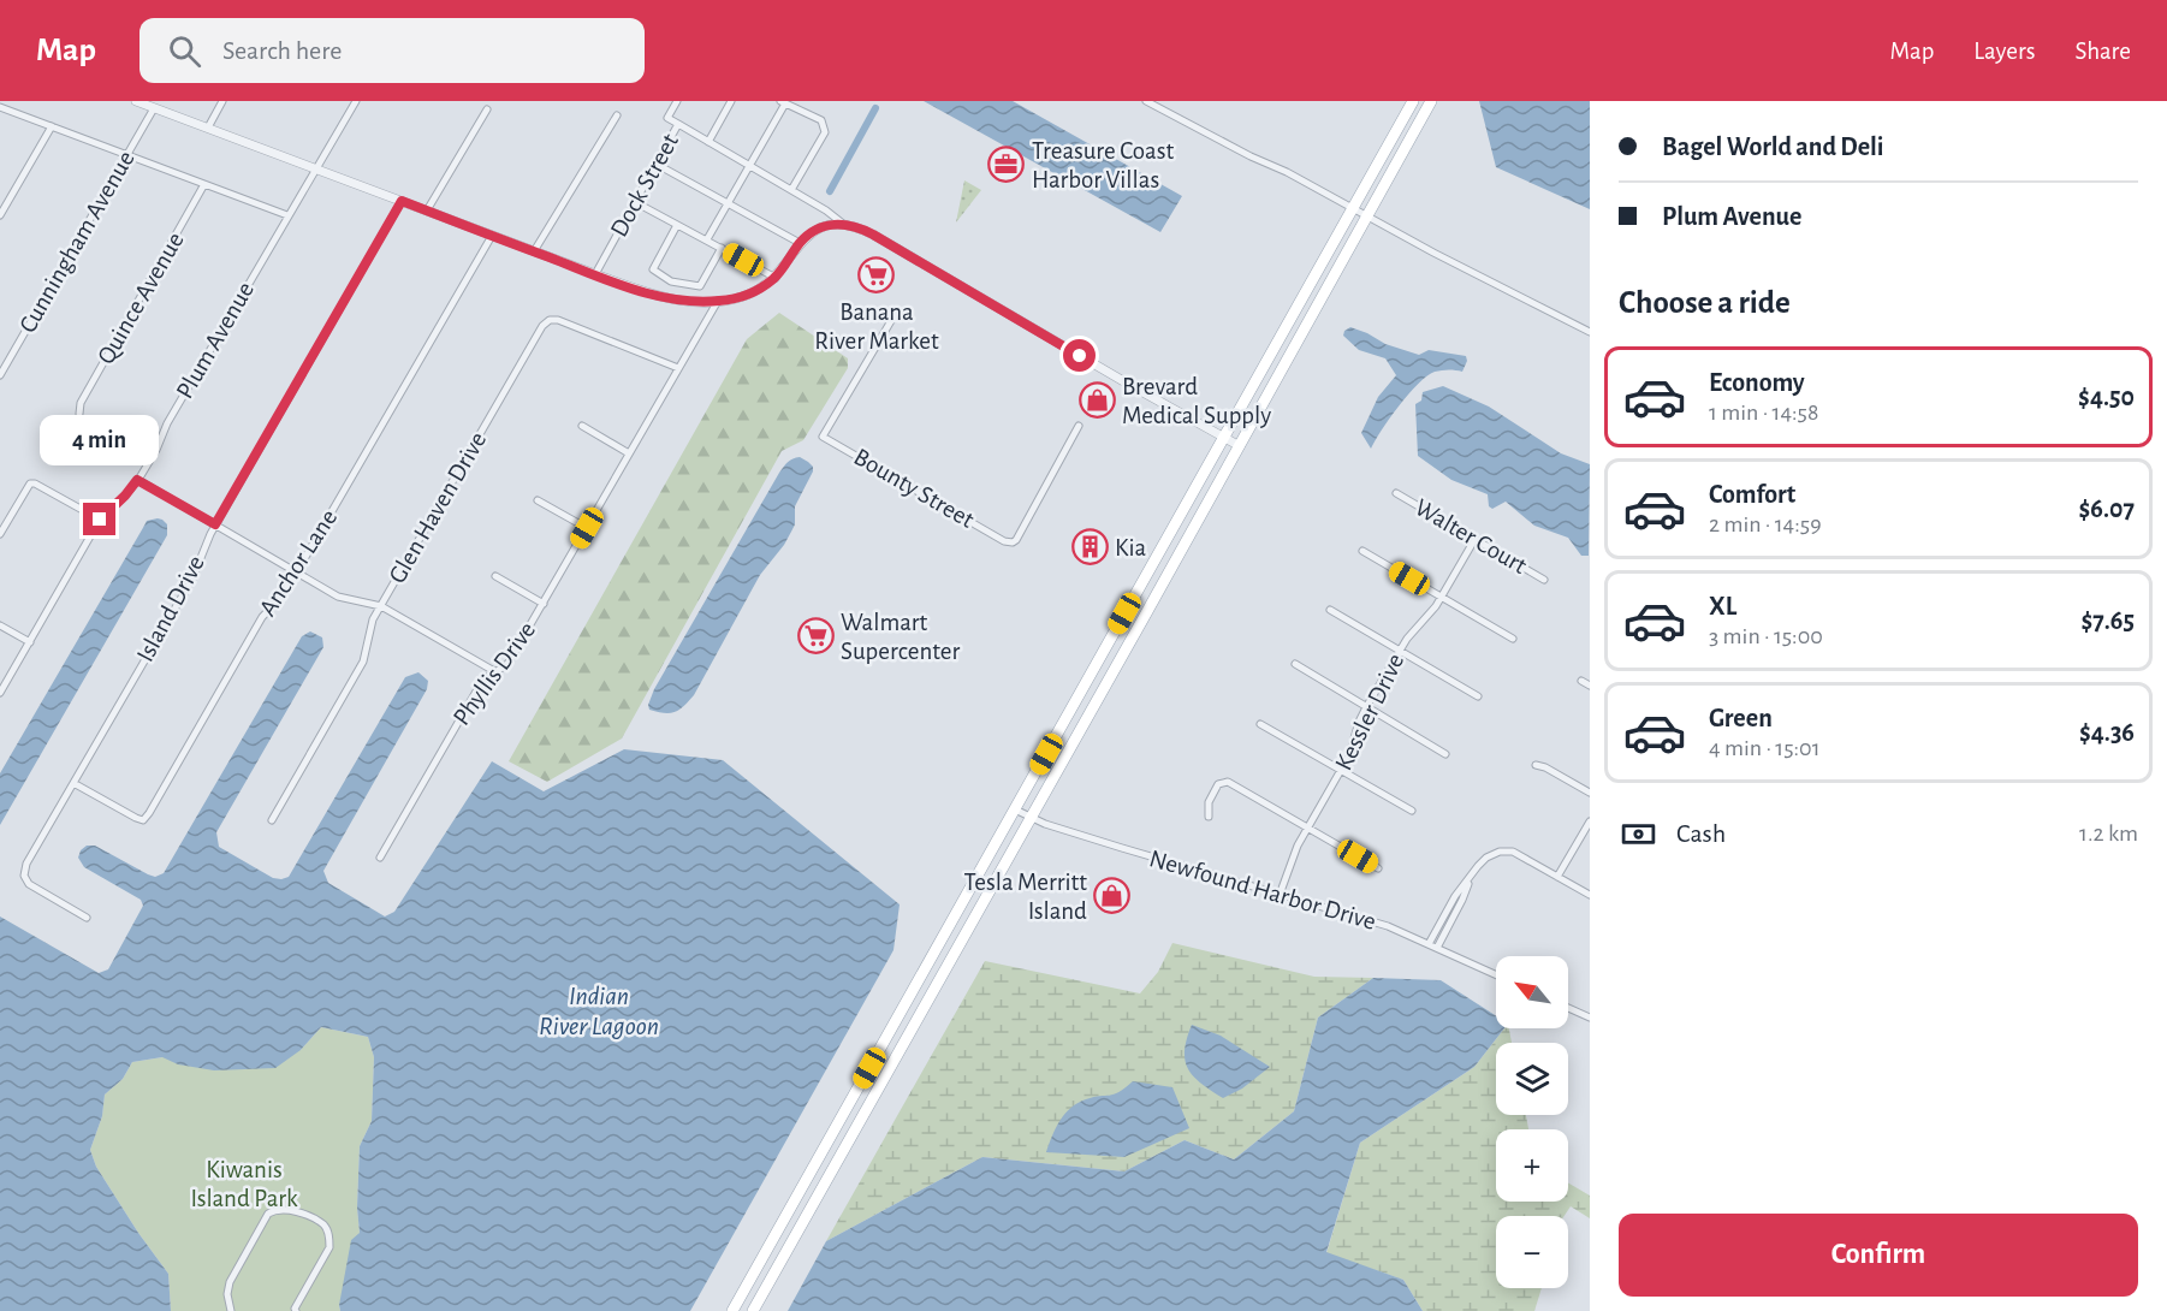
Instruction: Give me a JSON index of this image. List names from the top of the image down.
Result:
{
  "streets": {
    "street": [
      "Dock Street",
      "Cunningham Avenue",
      "Quince Avenue",
      "Plum Avenue",
      "Bounty Street",
      "Glen Haven Drive",
      "Walter Court",
      "Anchor Lane",
      "Island Drive",
      "Phyllis Drive",
      "Kessler Drive",
      "Newfound Harbor Drive"
    ]
  },
  "crossings": [
    ["Glen Haven Drive", "Phyllis Drive"],
    ["Walter Court", "Kessler Drive"],
    ["Anchor Lane", "Island Drive"],
    ["Kessler Drive", "Newfound Harbor Drive"]
  ],
  "water": ["Indian River Lagoon"],
  "parks": ["Kiwanis Island Park"],
  "places": {
    "office": ["Treasure Coast Harbor Villas"],
    "supermarket": ["Banana River Market", "Walmart Supercenter"],
    "shop": ["Brevard Medical Supply", "Tesla Merritt Island"],
    "building": ["Kia"]
  },
  "north": "top left",
  "page": {
    "header": "Map",
    "search": "Search here",
    "nav": ["Map", "Layers", "Share"],
    "banner": ["Bagel World and Deli", "Plum Avenue"],
    "heading": "Choose a ride",
    "list": [
      {
        "name": "Economy",
        "note": "1 min · 14:58",
        "value": "$4.50"
      },
      {
        "name": "Comfort",
        "note": "2 min · 14:59",
        "value": "$6.07"
      },
      {
        "name": "XL",
        "note": "3 min · 15:00",
        "value": "$7.65"
      },
      {
        "name": "Green",
        "note": "4 min · 15:01",
        "value": "$4.36"
      }
    ],
    "bubble": "4 min",
    "pay": ["Cash", "1.2 km"],
    "map_buttons": ["+", "−"],
    "buttons": "Confirm"
  }
}
